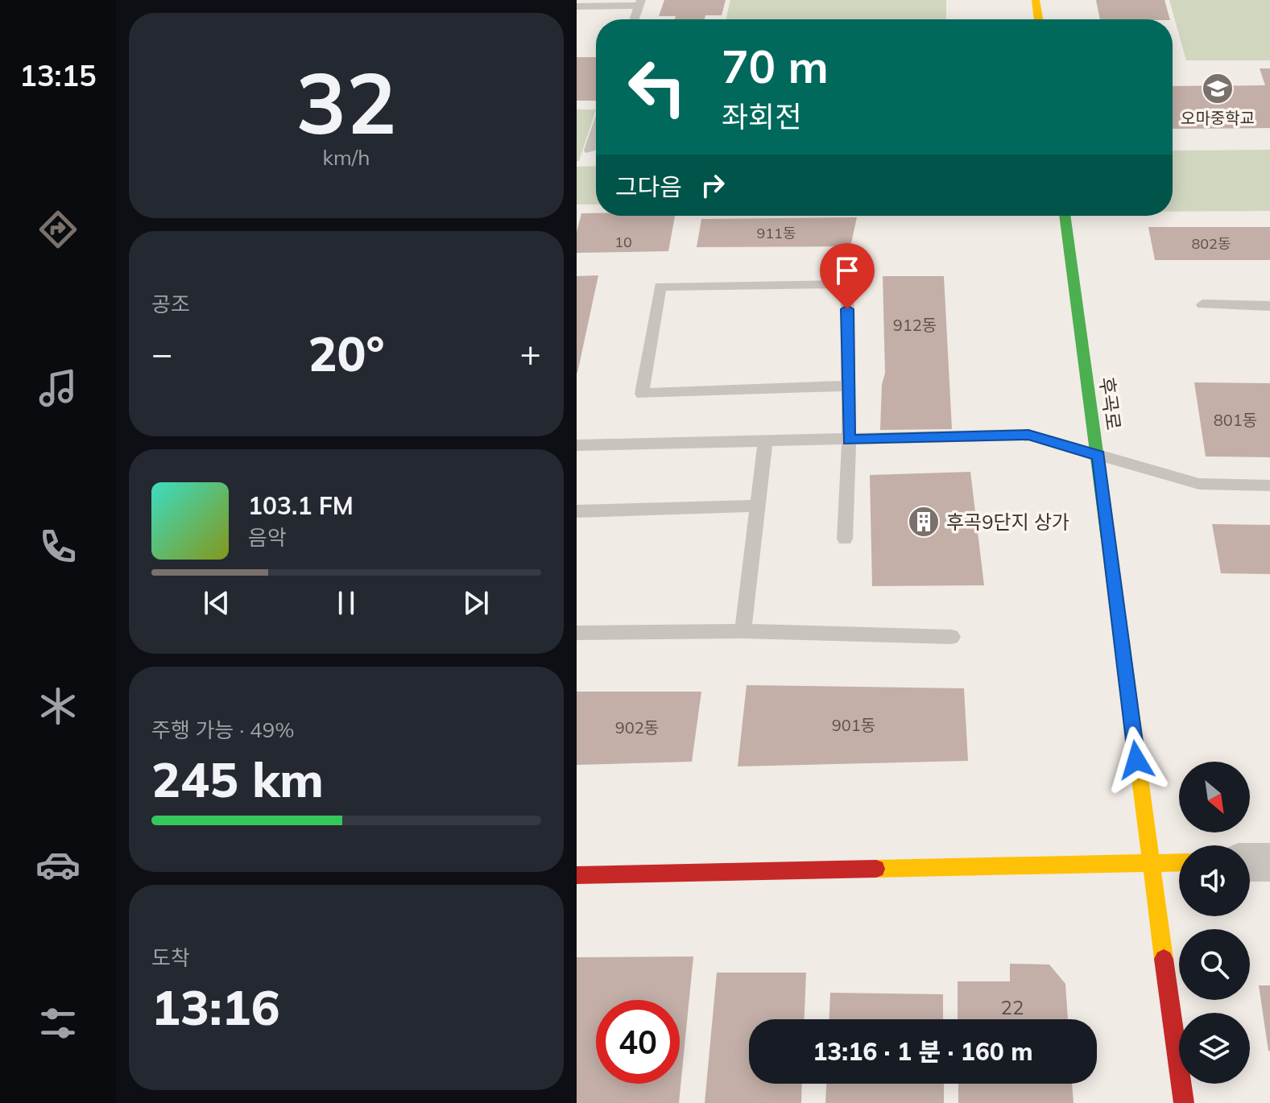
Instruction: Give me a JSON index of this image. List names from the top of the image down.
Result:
{
  "streets": {
    "street": ["후곡로"]
  },
  "places": {
    "school or university": ["오마중학교"],
    "building": ["후곡9단지 상가"]
  },
  "house_numbers": [
    "911동",
    "10",
    "802동",
    "912동",
    "801동",
    "901동",
    "902동",
    "22"
  ],
  "north": "bottom right",
  "page": {
    "tabs": "13:15",
    "tile": [
      ["32", "km/h"],
      "공조",
      ["주행 가능 · 49%", "245 km"],
      ["도착", "13:16"]
    ],
    "turn": ["70 m", "좌회전"],
    "then": "그다음",
    "heat": ["−", "20°", "+"],
    "song": ["103.1 FM", "음악"],
    "limit": "40",
    "trip": "13:16 · 1 분 · 160 m"
  }
}
